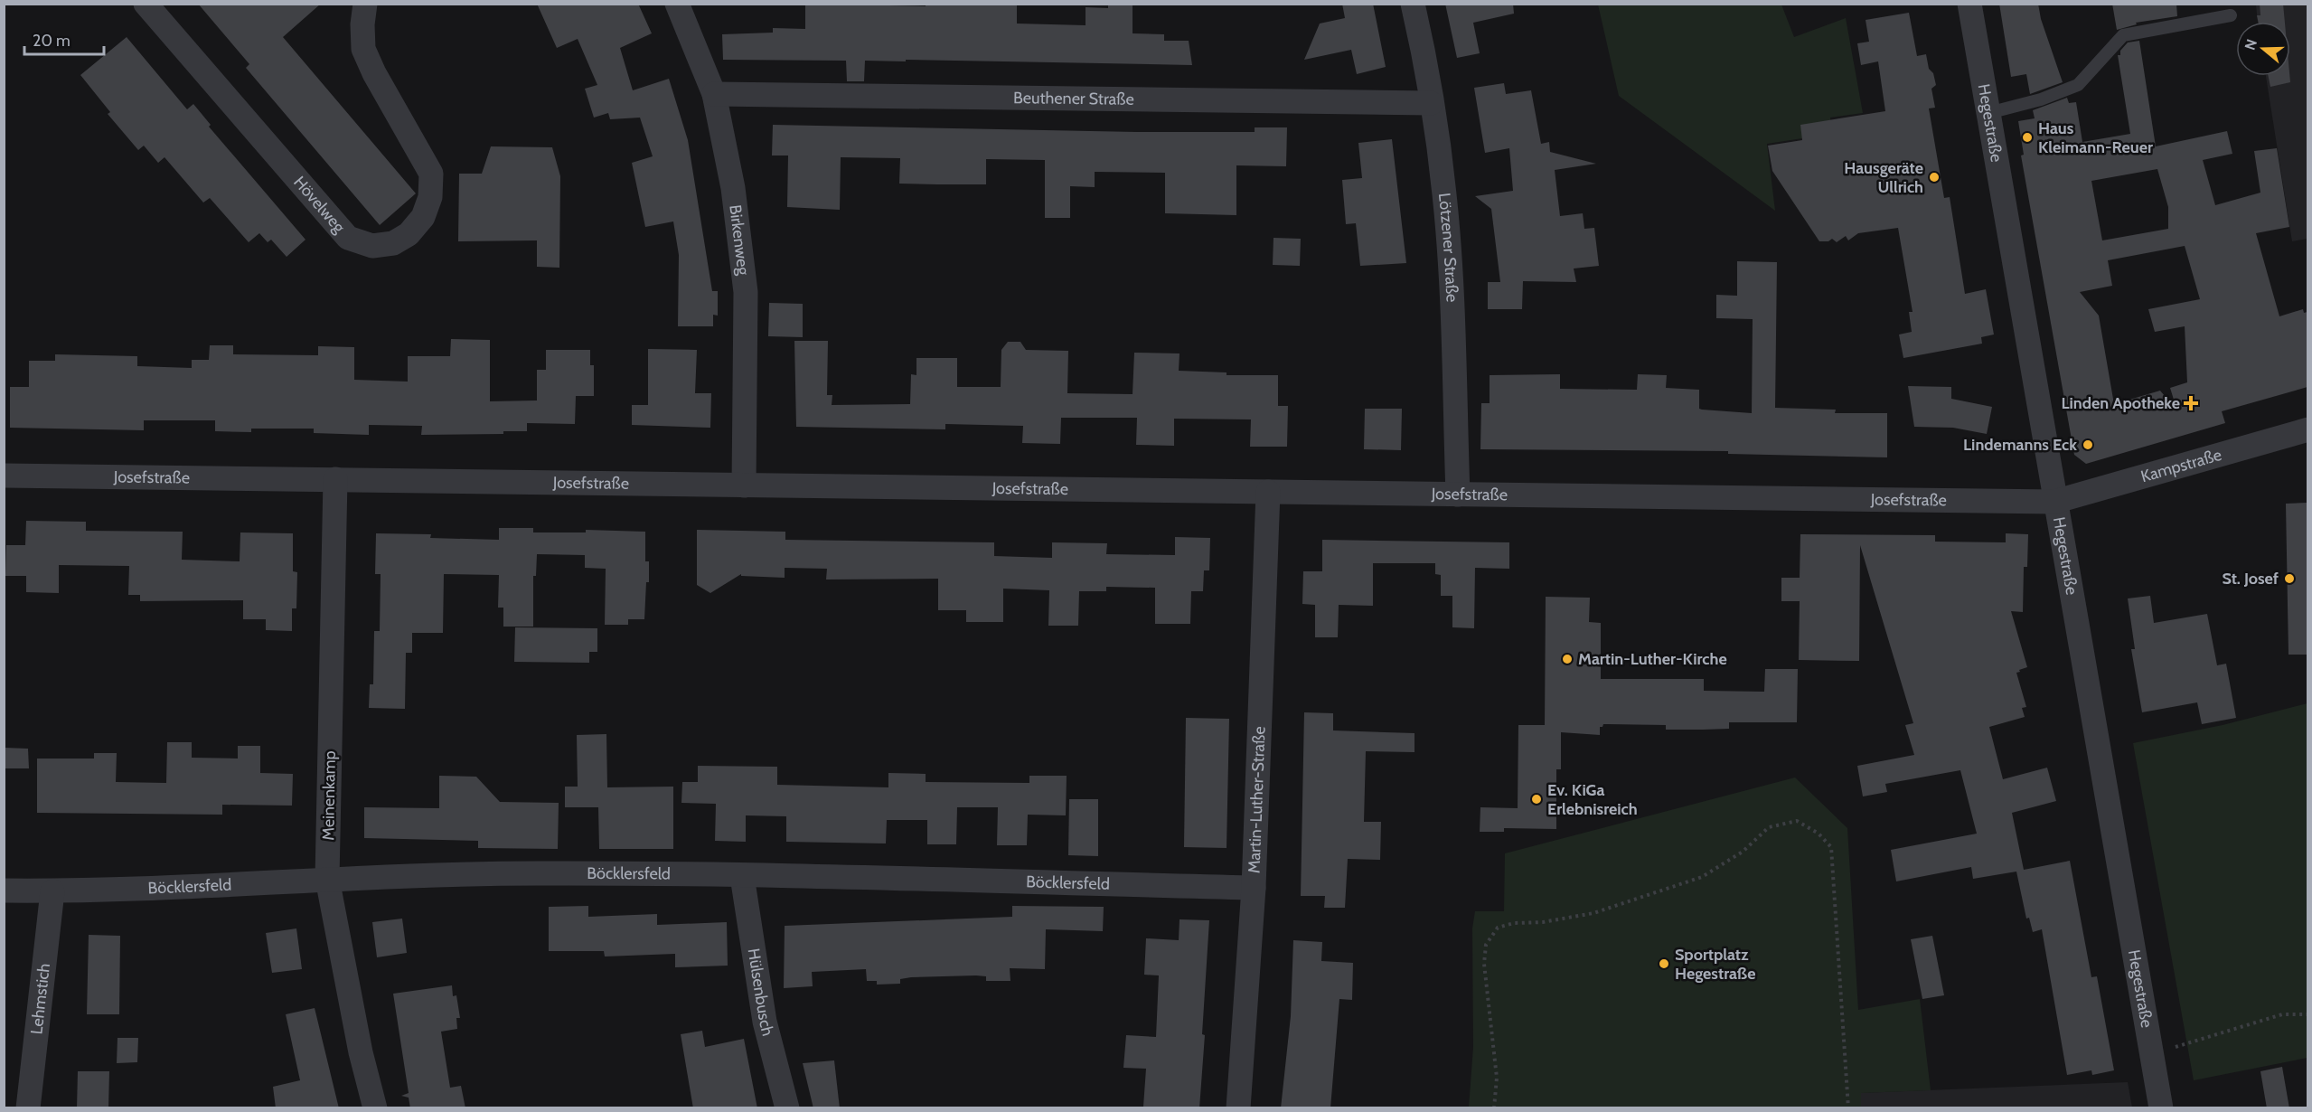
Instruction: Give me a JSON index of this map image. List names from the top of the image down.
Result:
{
  "streets": {
    "street": [
      "Beuthener Straße",
      "Hegestraße",
      "Hövelweg",
      "Birkenweg",
      "Lötzener Straße",
      "Kampstraße",
      "Josefstraße",
      "Meinenkamp",
      "Martin-Luther-Straße",
      "Böcklersfeld",
      "Hülsenbusch",
      "Lehmstich"
    ]
  },
  "crossings": [
    ["Beuthener Straße", "Birkenweg"],
    ["Beuthener Straße", "Lötzener Straße"],
    ["Hegestraße", "Kampstraße"],
    ["Hegestraße", "Josefstraße"],
    ["Birkenweg", "Josefstraße"],
    ["Lötzener Straße", "Josefstraße"],
    ["Kampstraße", "Josefstraße"],
    ["Josefstraße", "Meinenkamp"],
    ["Josefstraße", "Martin-Luther-Straße"],
    ["Meinenkamp", "Böcklersfeld"],
    ["Martin-Luther-Straße", "Böcklersfeld"],
    ["Böcklersfeld", "Hülsenbusch"],
    ["Böcklersfeld", "Lehmstich"]
  ],
  "places": {
    "other": [
      "Haus Kleimann-Reuer",
      "Hausgeräte Ullrich",
      "Lindemanns Eck",
      "St. Josef",
      "Martin-Luther-Kirche",
      "Ev. KiGa Erlebnisreich",
      "Sportplatz Hegestraße"
    ],
    "health": ["Linden Apotheke"]
  },
  "scale_bar": "20 m",
  "north": "left"
}
